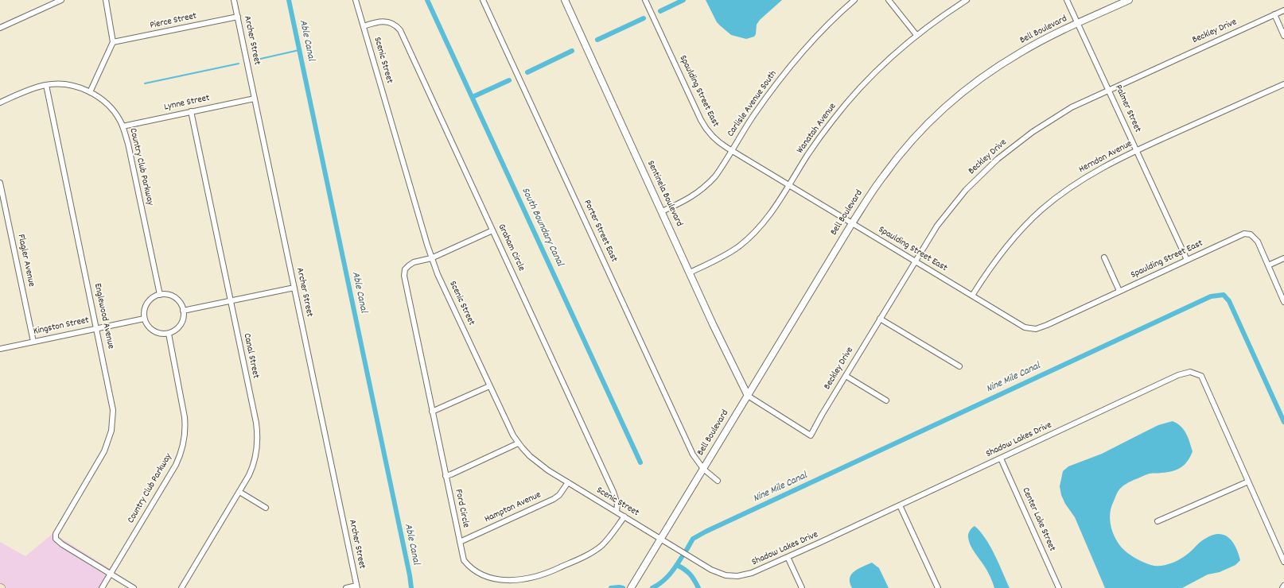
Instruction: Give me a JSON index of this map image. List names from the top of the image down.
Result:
{
  "streets": {
    "street": [
      "Pierce Street",
      "Bell Boulevard",
      "Beckley Drive",
      "Archer Street",
      "Scenic Street",
      "Spaulding Street East",
      "Lynne Street",
      "Carlisle Avenue South",
      "Palmer Street",
      "Wanatah Avenue",
      "Herndon Avenue",
      "Country Club Parkway",
      "Sentinela Boulevard",
      "Porter Street East",
      "Graham Circle",
      "Flagler Avenue",
      "Englewood Avenue",
      "Kingston Street",
      "Canal Street",
      "Shadow Lakes Drive",
      "Hampton Avenue",
      "Ford Circle",
      "Center Lake Street"
    ]
  },
  "crossings": [
    ["Pierce Street", "Archer Street"],
    ["Bell Boulevard", "Beckley Drive"],
    ["Bell Boulevard", "Scenic Street"],
    ["Bell Boulevard", "Spaulding Street East"],
    ["Bell Boulevard", "Palmer Street"],
    ["Bell Boulevard", "Sentinela Boulevard"],
    ["Bell Boulevard", "Porter Street East"],
    ["Bell Boulevard", "Shadow Lakes Drive"],
    ["Beckley Drive", "Spaulding Street East"],
    ["Beckley Drive", "Palmer Street"],
    ["Beckley Drive", "Sentinela Boulevard"],
    ["Archer Street", "Lynne Street"],
    ["Scenic Street", "Graham Circle"],
    ["Scenic Street", "Shadow Lakes Drive"],
    ["Scenic Street", "Hampton Avenue"],
    ["Scenic Street", "Ford Circle"],
    ["Spaulding Street East", "Carlisle Avenue South"],
    ["Spaulding Street East", "Palmer Street"],
    ["Spaulding Street East", "Wanatah Avenue"],
    ["Spaulding Street East", "Herndon Avenue"],
    ["Lynne Street", "Country Club Parkway"],
    ["Lynne Street", "Canal Street"],
    ["Carlisle Avenue South", "Sentinela Boulevard"],
    ["Palmer Street", "Herndon Avenue"],
    ["Wanatah Avenue", "Sentinela Boulevard"],
    ["Country Club Parkway", "Englewood Avenue"],
    ["Country Club Parkway", "Kingston Street"],
    ["Flagler Avenue", "Kingston Street"],
    ["Englewood Avenue", "Kingston Street"],
    ["Shadow Lakes Drive", "Center Lake Street"],
    ["Hampton Avenue", "Ford Circle"]
  ],
  "water": ["Able Canal", "South Boundary Canal", "Nine Mile Canal"]
}
